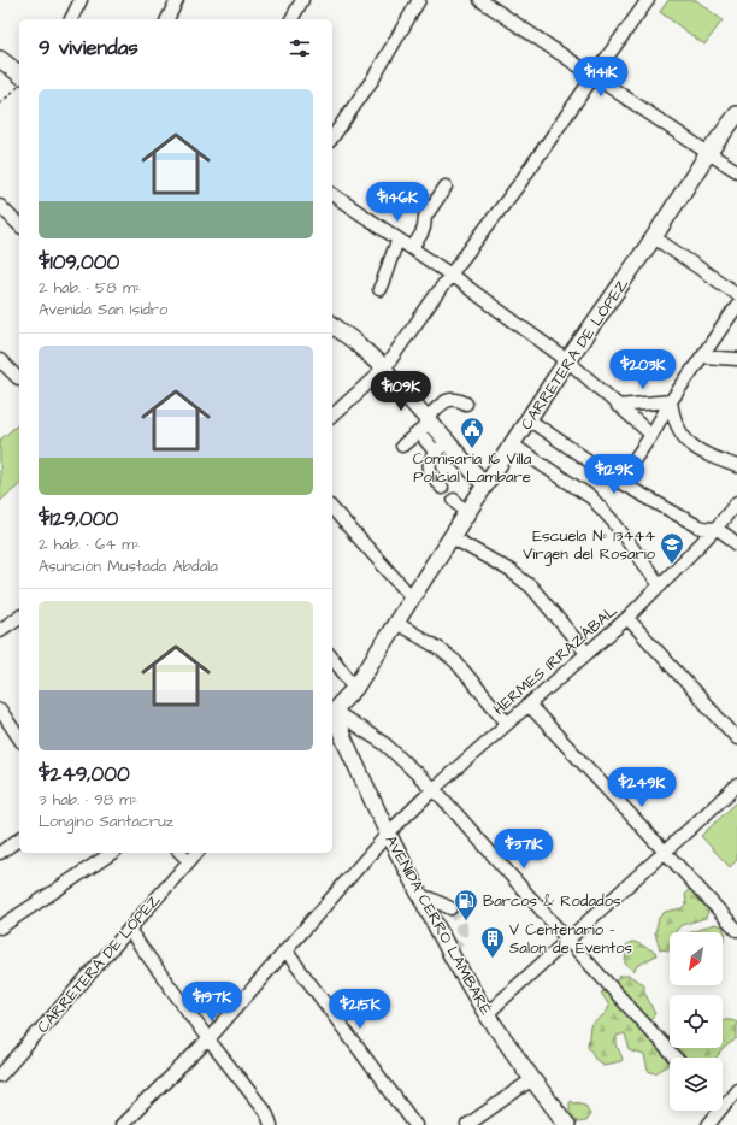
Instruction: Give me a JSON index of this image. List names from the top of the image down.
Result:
{
  "streets": {
    "main road": ["CARRETERA DE LÓPEZ", "AVENIDA CERRO LAMBARÉ"],
    "street": ["HERMES IRRAZÁBAL"]
  },
  "crossings": [
    ["HERMES IRRAZÁBAL", "AVENIDA CERRO LAMBARÉ"]
  ],
  "places": {
    "public building": ["Comisaría 16 Villa Policial Lambare"],
    "school or university": ["Escuela Nº 13444 Virgen del Rosario"],
    "fuel station": ["Barcos & Rodados"],
    "building": ["V Centenario - Salon de Eventos"]
  },
  "north": "bottom left",
  "page": {
    "heading": "9 viviendas",
    "price": [
      "$141K",
      "$146K",
      "$203K",
      "$109K",
      "$129K",
      "$249K",
      "$371K",
      "$197K",
      "$215K"
    ],
    "list": [
      {
        "name": "$109,000",
        "note": "2 hab. · 58 m² · Avenida San Isidro"
      },
      {
        "name": "$129,000",
        "note": "2 hab. · 64 m² · Asunción Mustada Abdala"
      },
      {
        "name": "$249,000",
        "note": "3 hab. · 98 m² · Longino Santacruz"
      }
    ]
  }
}
